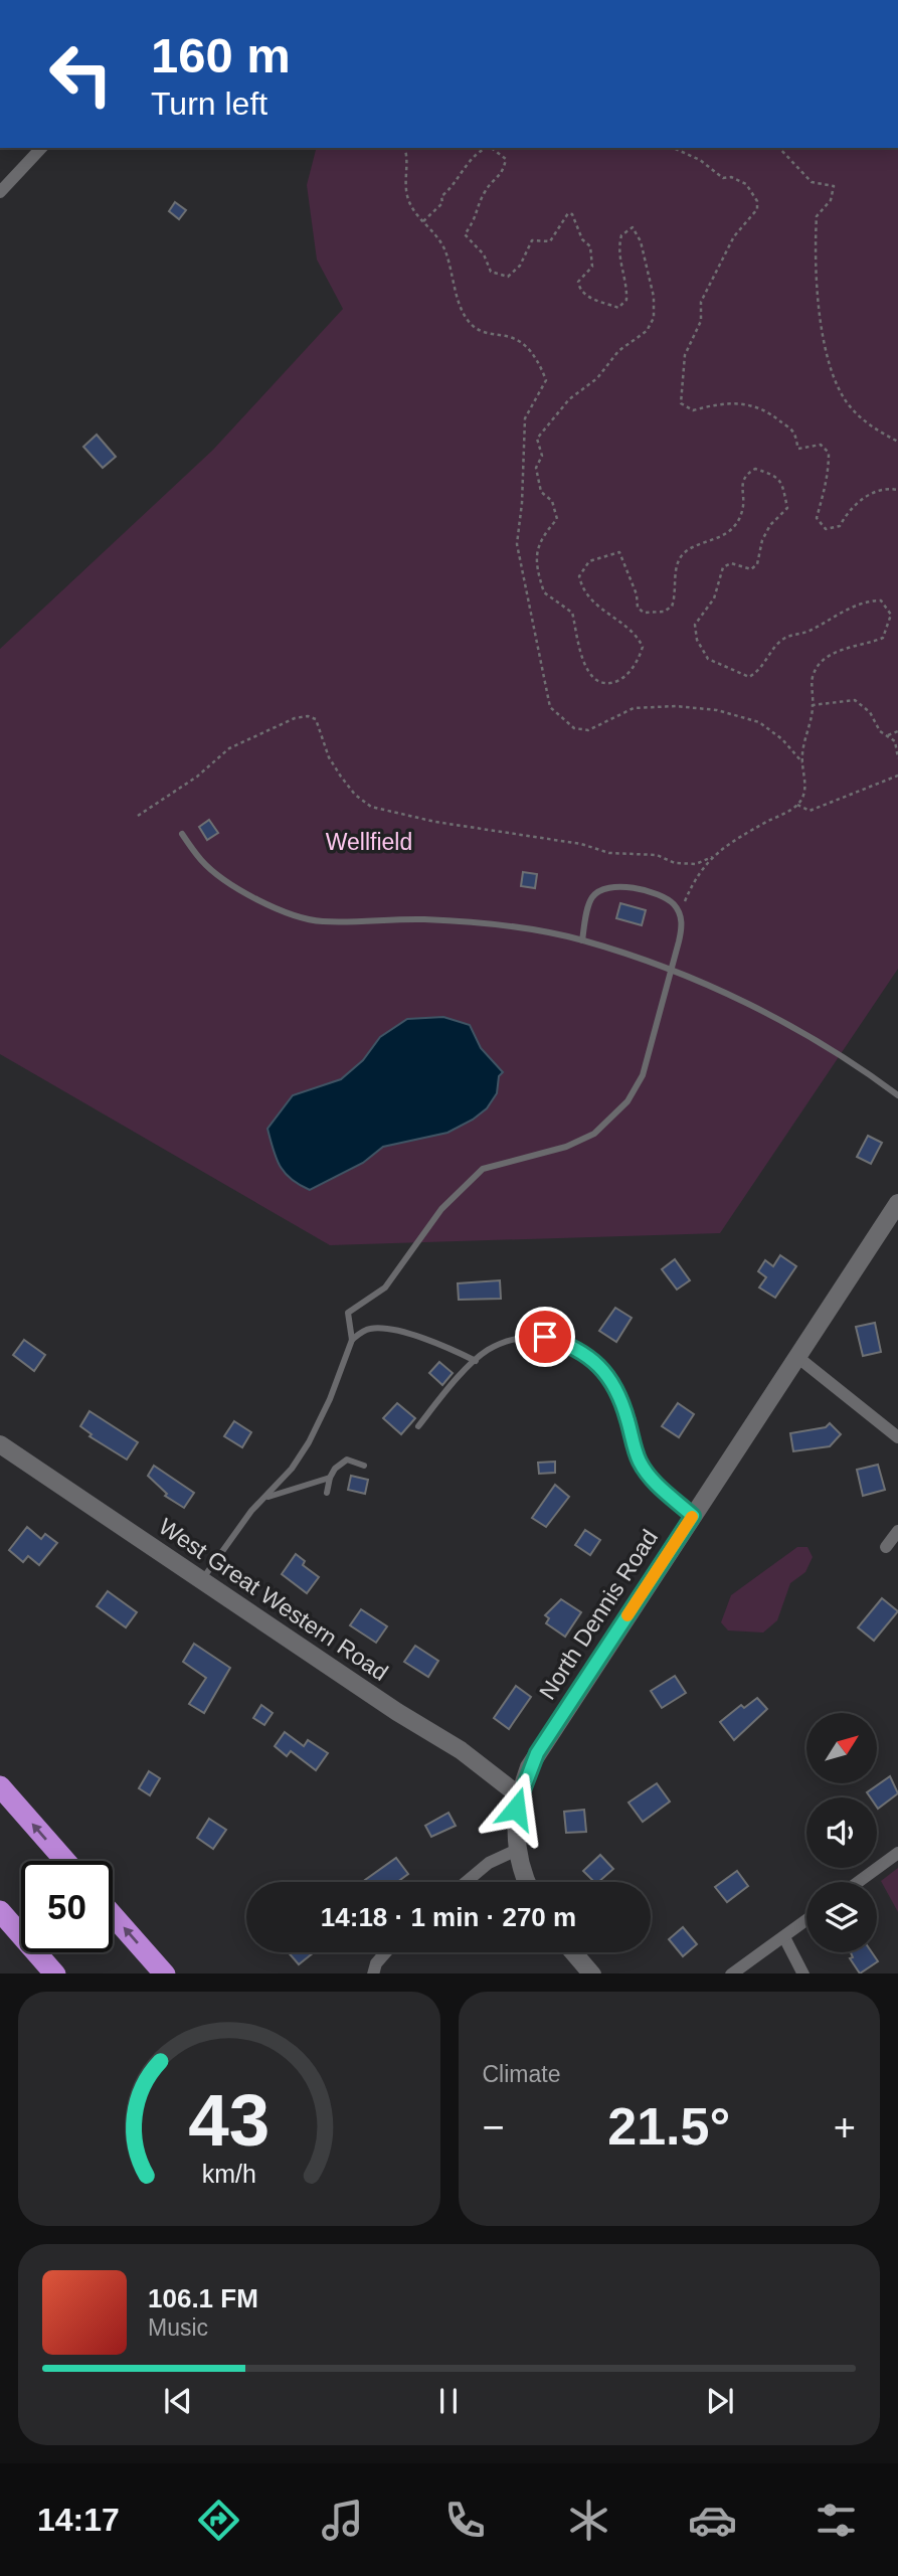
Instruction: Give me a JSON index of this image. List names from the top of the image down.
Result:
{
  "streets": {
    "main road": ["West Great Western Road", "North Dennis Road"]
  },
  "crossings": [
    ["West Great Western Road", "North Dennis Road"]
  ],
  "parks": ["Wellfield"],
  "north": "top right",
  "page": {
    "turn": ["160 m", "Turn left"],
    "limit": "50",
    "trip": "14:18 · 1 min · 270 m",
    "tile": "Climate",
    "heat": ["−", "21.5°", "+"],
    "song": ["106.1 FM", "Music"],
    "tabs": "14:17",
    "gauge": ["43", "km/h"]
  }
}
